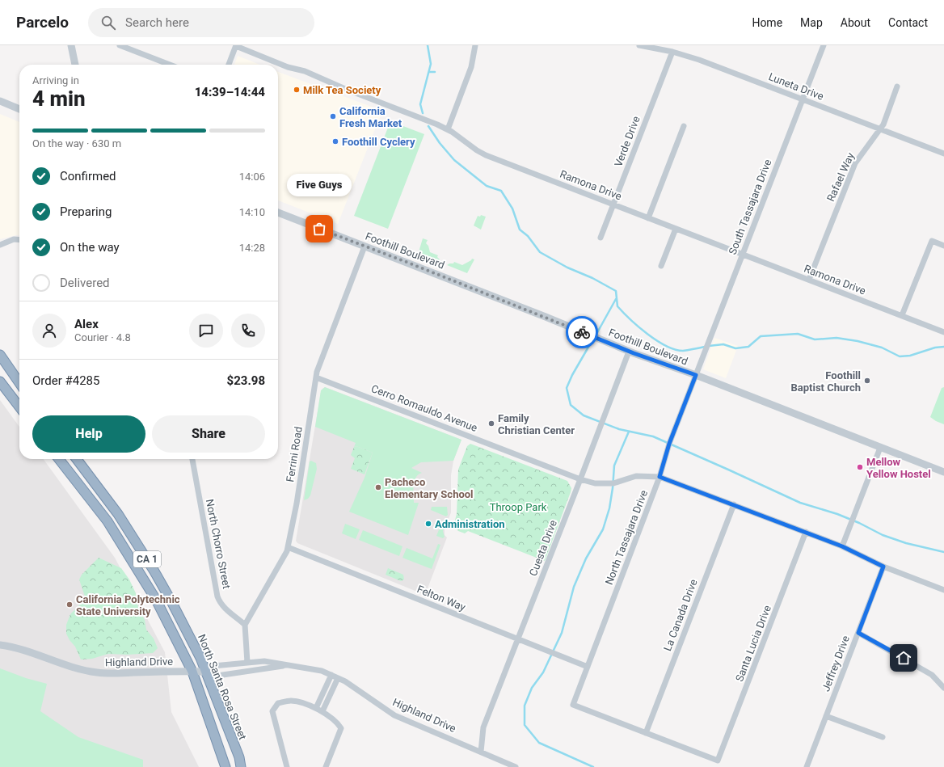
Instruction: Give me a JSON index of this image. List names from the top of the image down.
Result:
{
  "streets": {
    "highway": ["CA 1", "North Santa Rosa Street"],
    "street": [
      "Luneta Drive",
      "Verde Drive",
      "Rafael Way",
      "Ramona Drive",
      "South Tassajara Drive",
      "Foothill Boulevard",
      "Cerro Romauldo Avenue",
      "Ferrini Road",
      "North Tassajara Drive",
      "North Chorro Street",
      "Cuesta Drive",
      "Felton Way",
      "La Canada Drive",
      "Santa Lucia Drive",
      "Highland Drive",
      "Jeffrey Drive"
    ]
  },
  "crossings": [
    ["Luneta Drive", "Verde Drive"],
    ["Luneta Drive", "Rafael Way"],
    ["Luneta Drive", "South Tassajara Drive"],
    ["Verde Drive", "Ramona Drive"],
    ["Rafael Way", "Ramona Drive"],
    ["Ramona Drive", "South Tassajara Drive"],
    ["South Tassajara Drive", "Foothill Boulevard"],
    ["South Tassajara Drive", "North Tassajara Drive"],
    ["Foothill Boulevard", "Ferrini Road"],
    ["Foothill Boulevard", "North Tassajara Drive"],
    ["Foothill Boulevard", "Cuesta Drive"],
    ["Cerro Romauldo Avenue", "Ferrini Road"],
    ["Cerro Romauldo Avenue", "North Tassajara Drive"],
    ["Cerro Romauldo Avenue", "Cuesta Drive"],
    ["Cerro Romauldo Avenue", "La Canada Drive"],
    ["Cerro Romauldo Avenue", "Santa Lucia Drive"],
    ["Cerro Romauldo Avenue", "Jeffrey Drive"],
    ["Ferrini Road", "North Chorro Street"],
    ["Ferrini Road", "Felton Way"],
    ["North Tassajara Drive", "Felton Way"],
    ["North Tassajara Drive", "La Canada Drive"],
    ["North Tassajara Drive", "Santa Lucia Drive"],
    ["Cuesta Drive", "Felton Way"],
    ["Cuesta Drive", "Highland Drive"],
    ["La Canada Drive", "Santa Lucia Drive"],
    ["Highland Drive", "North Santa Rosa Street"]
  ],
  "parks": ["Throop Park"],
  "places": [
    "Milk Tea Society",
    "California Fresh Market",
    "Foothill Cyclery",
    "Five Guys",
    "Foothill Baptist Church",
    "Family Christian Center",
    "Mellow Yellow Hostel",
    "Pacheco Elementary School",
    "Administration",
    "California Polytechnic State University"
  ],
  "page": {
    "header": "Parcelo",
    "search": "Search here",
    "nav": [
      "Home",
      "Map",
      "About",
      "Contact"
    ],
    "heading": ["4 min", "Arriving in", "14:39–14:44"],
    "panel": [
      "Alex",
      "Courier · 4.8",
      "Order #4285",
      "$23.98"
    ],
    "bar": "On the way · 630 m",
    "list": [
      ["Confirmed", "14:06"],
      ["Preparing", "14:10"],
      ["On the way", "14:28"],
      "Delivered"
    ],
    "bubble": "Five Guys",
    "buttons": ["Help", "Share"]
  }
}
